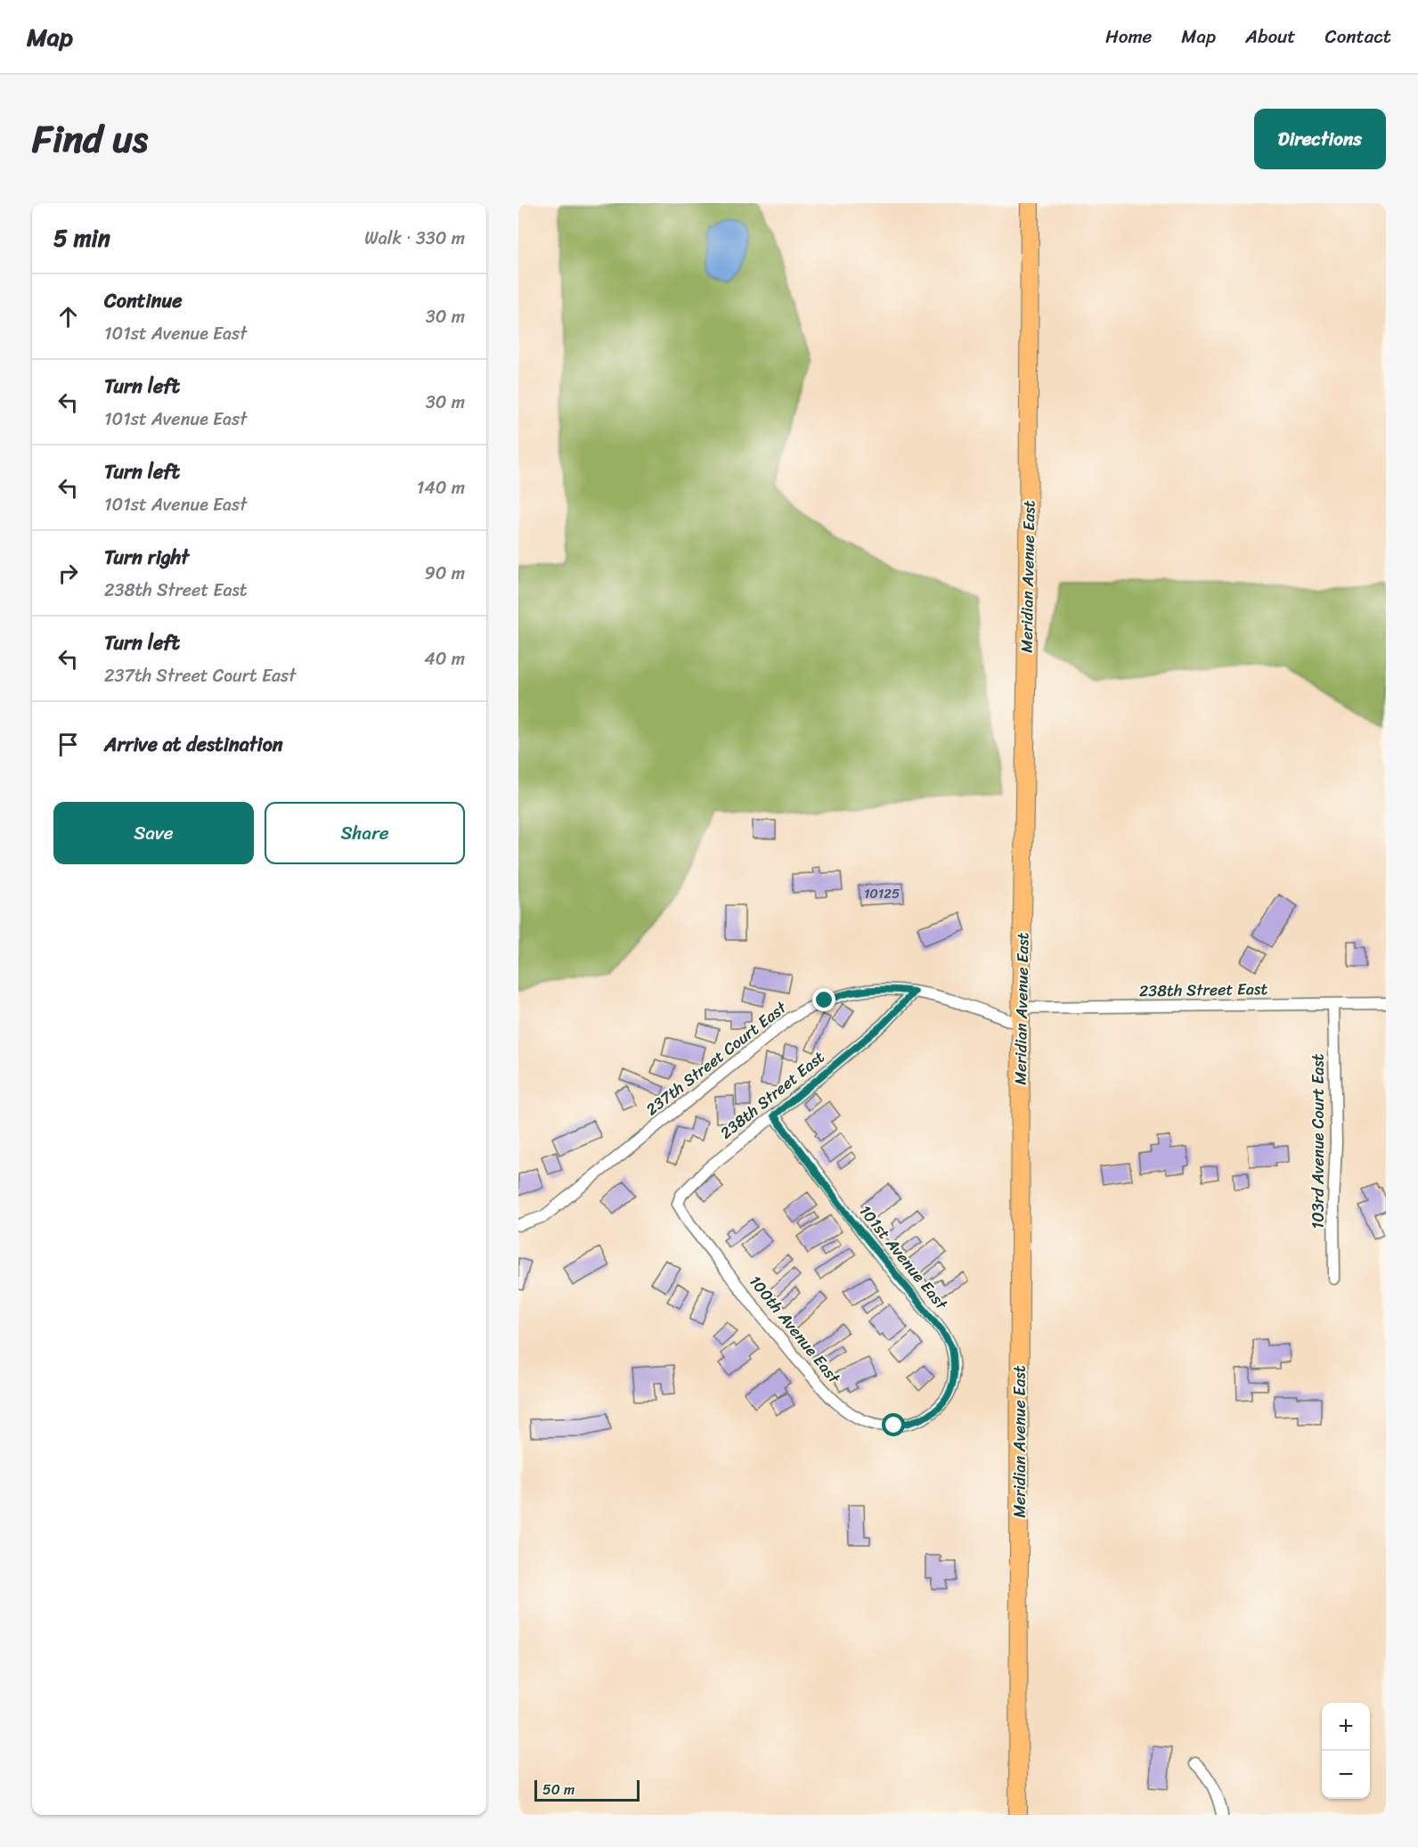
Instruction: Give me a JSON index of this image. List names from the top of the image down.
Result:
{
  "streets": {
    "main road": ["Meridian Avenue East"],
    "street": [
      "238th Street East",
      "237th Street Court East",
      "103rd Avenue Court East",
      "101st Avenue East",
      "100th Avenue East"
    ]
  },
  "crossings": [
    ["Meridian Avenue East", "238th Street East"],
    ["Meridian Avenue East", "237th Street Court East"],
    ["238th Street East", "237th Street Court East"],
    ["238th Street East", "103rd Avenue Court East"],
    ["238th Street East", "101st Avenue East"],
    ["238th Street East", "100th Avenue East"],
    ["101st Avenue East", "100th Avenue East"]
  ],
  "house_numbers": ["10125"],
  "scale_bar": "50 m",
  "page": {
    "header": "Map",
    "nav": [
      "Home",
      "Map",
      "About",
      "Contact"
    ],
    "title": "Find us",
    "buttons": [
      "Directions",
      ["Save", "Share"]
    ],
    "heading": ["5 min", "Walk · 330 m"],
    "list": [
      ["Continue", "101st Avenue East", "30 m"],
      ["Turn left", "101st Avenue East", "30 m"],
      ["Turn left", "101st Avenue East", "140 m"],
      ["Turn right", "238th Street East", "90 m"],
      ["Turn left", "237th Street Court East", "40 m"],
      "Arrive at destination"
    ],
    "map_buttons": ["+", "−"],
    "scale": "50 m"
  }
}
